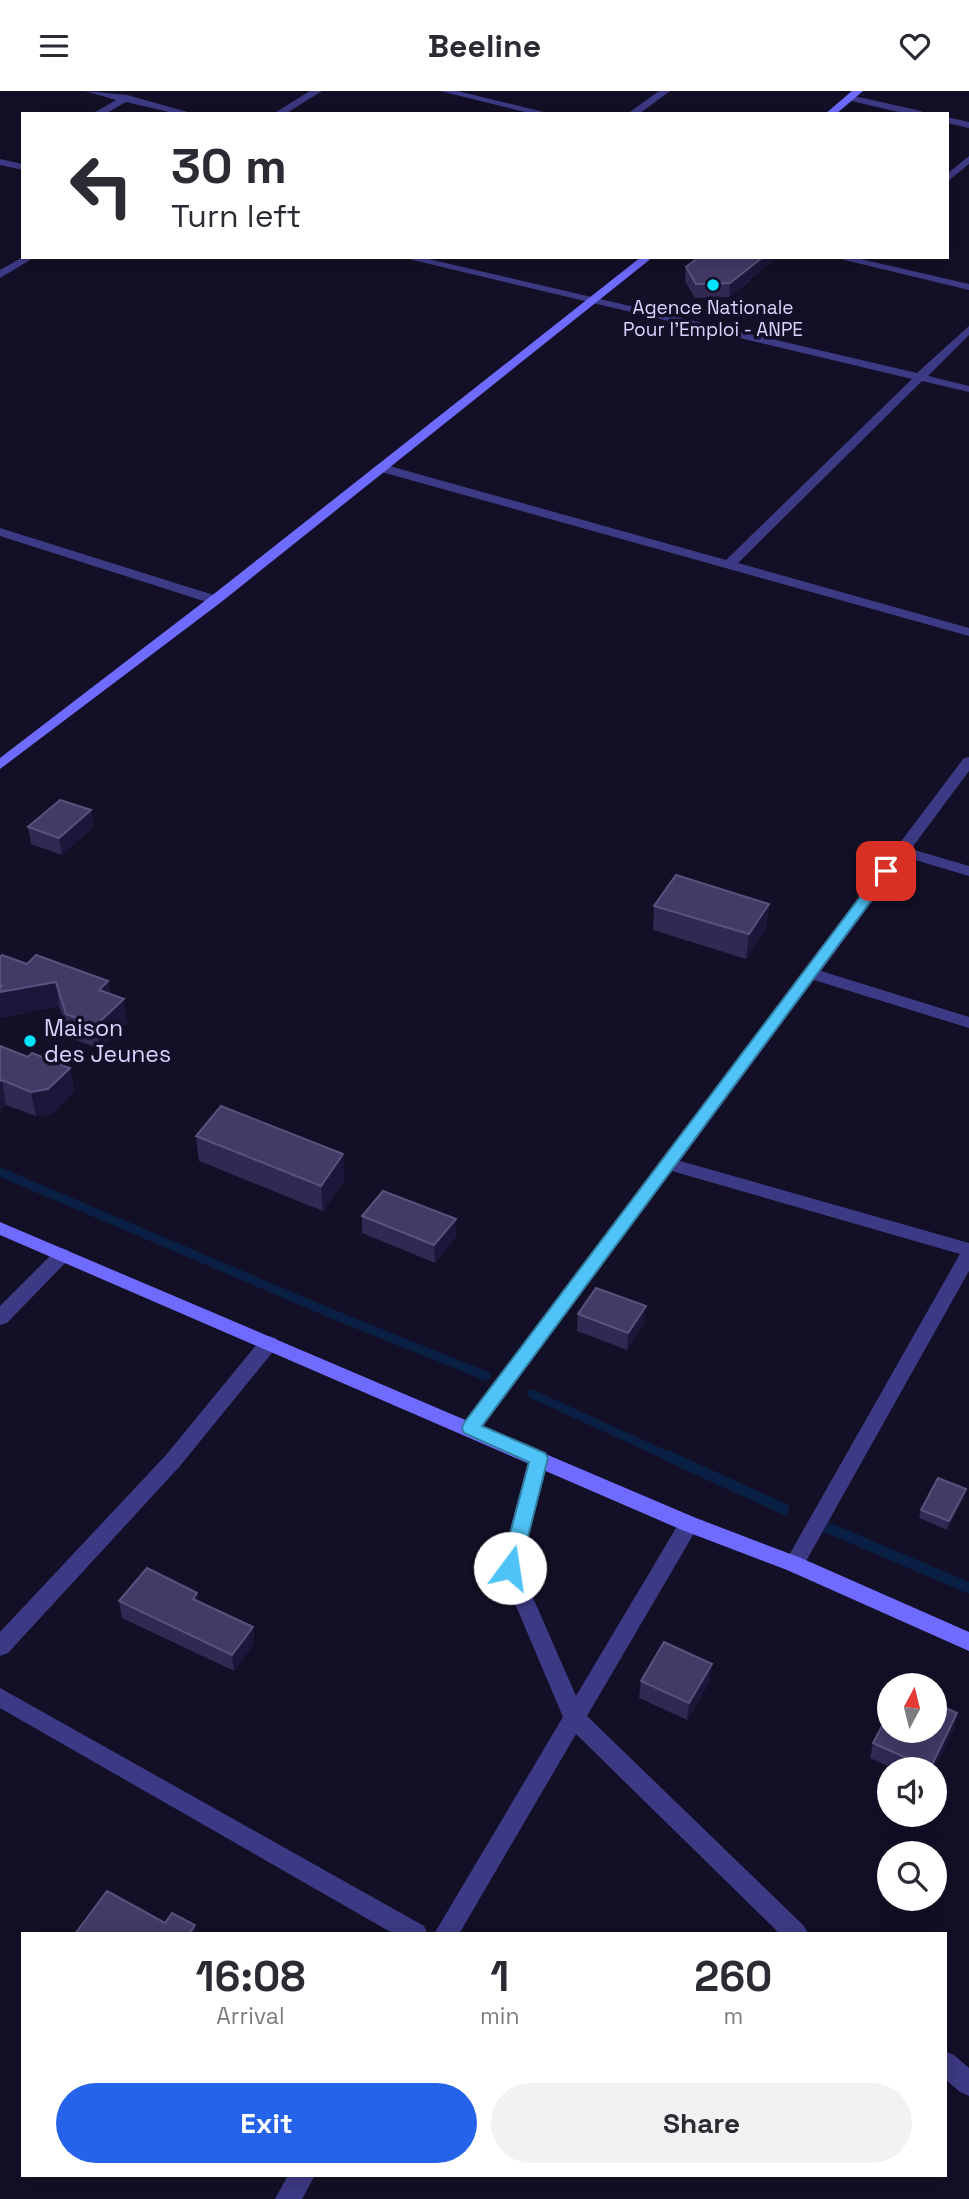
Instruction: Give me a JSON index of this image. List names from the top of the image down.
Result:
{
  "places": ["Agence Nationale Pour l’Emploi - ANPE", "Maison des Jeunes"],
  "north": "top",
  "page": {
    "header": "Beeline",
    "turn": ["30 m", "Turn left"],
    "eta": [
      "16:08",
      "Arrival",
      "1",
      "min",
      "260",
      "m"
    ],
    "buttons": ["Exit", "Share"]
  }
}
